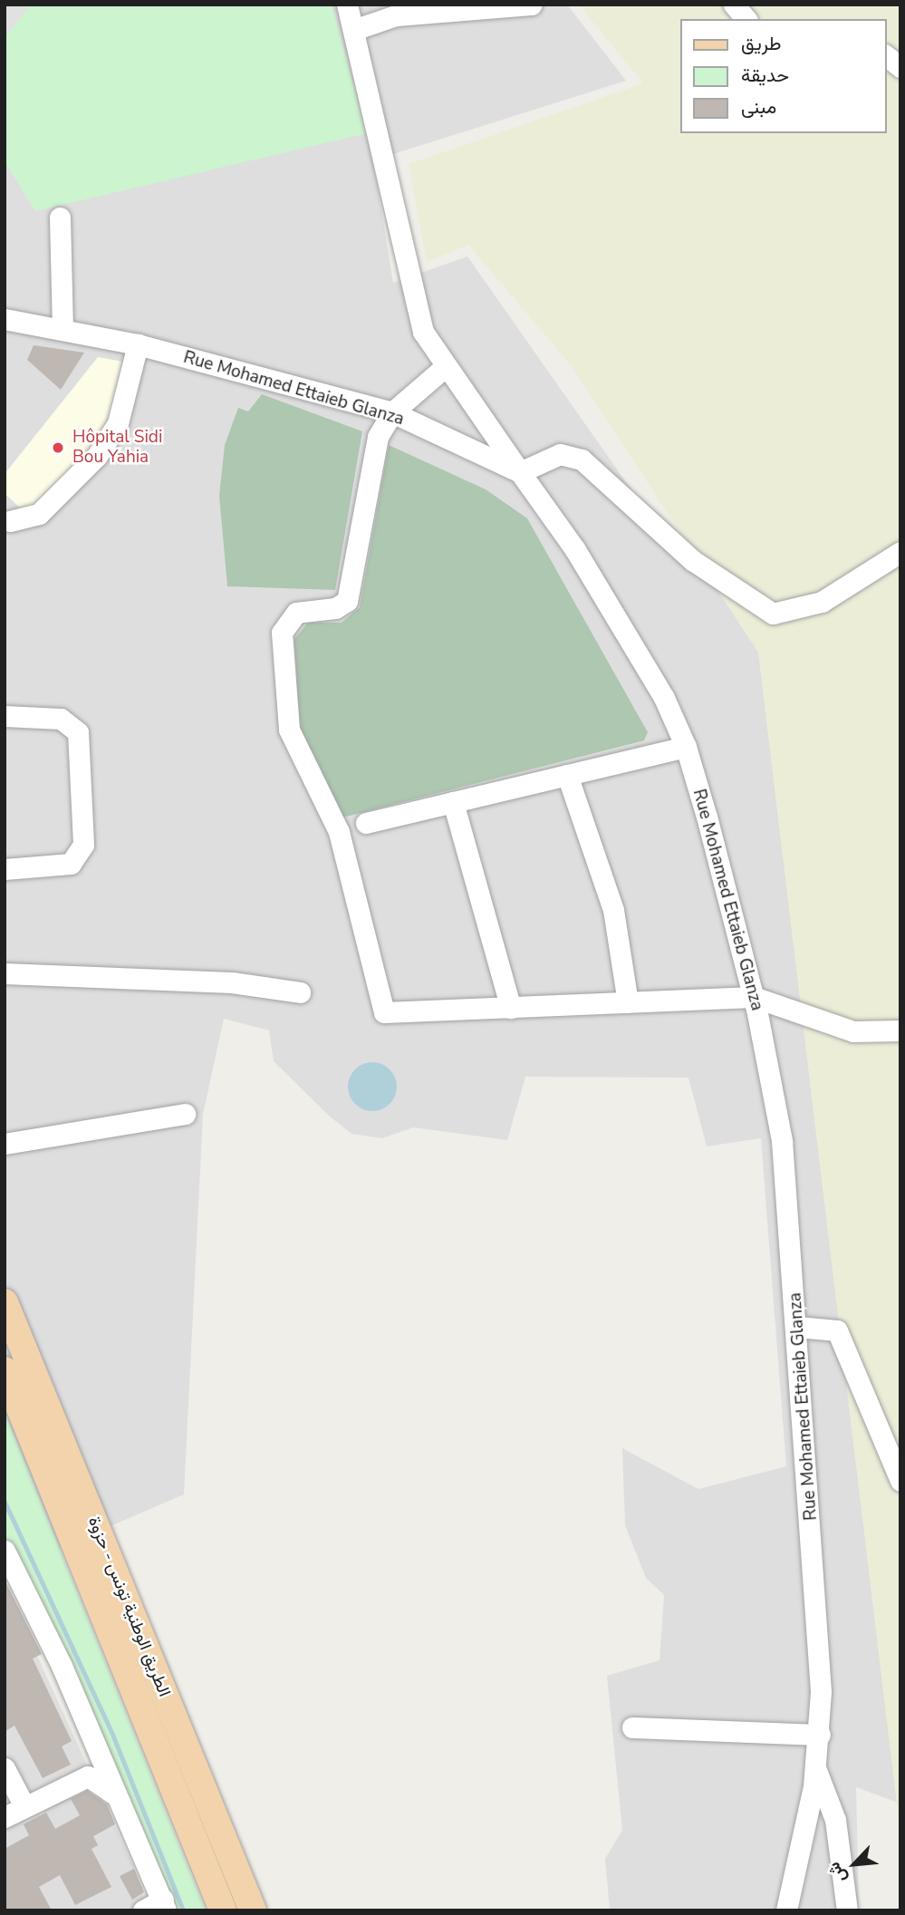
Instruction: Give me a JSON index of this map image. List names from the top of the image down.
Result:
{
  "streets": {
    "main road": ["الطريق الوطنية تونس - حزوة"],
    "street": ["Rue Mohamed Ettaieb Glanza"]
  },
  "places": ["Hôpital Sidi Bou Yahia"],
  "legend": ["طريق", "حديقة", "مبنى"],
  "north": "bottom left"
}
